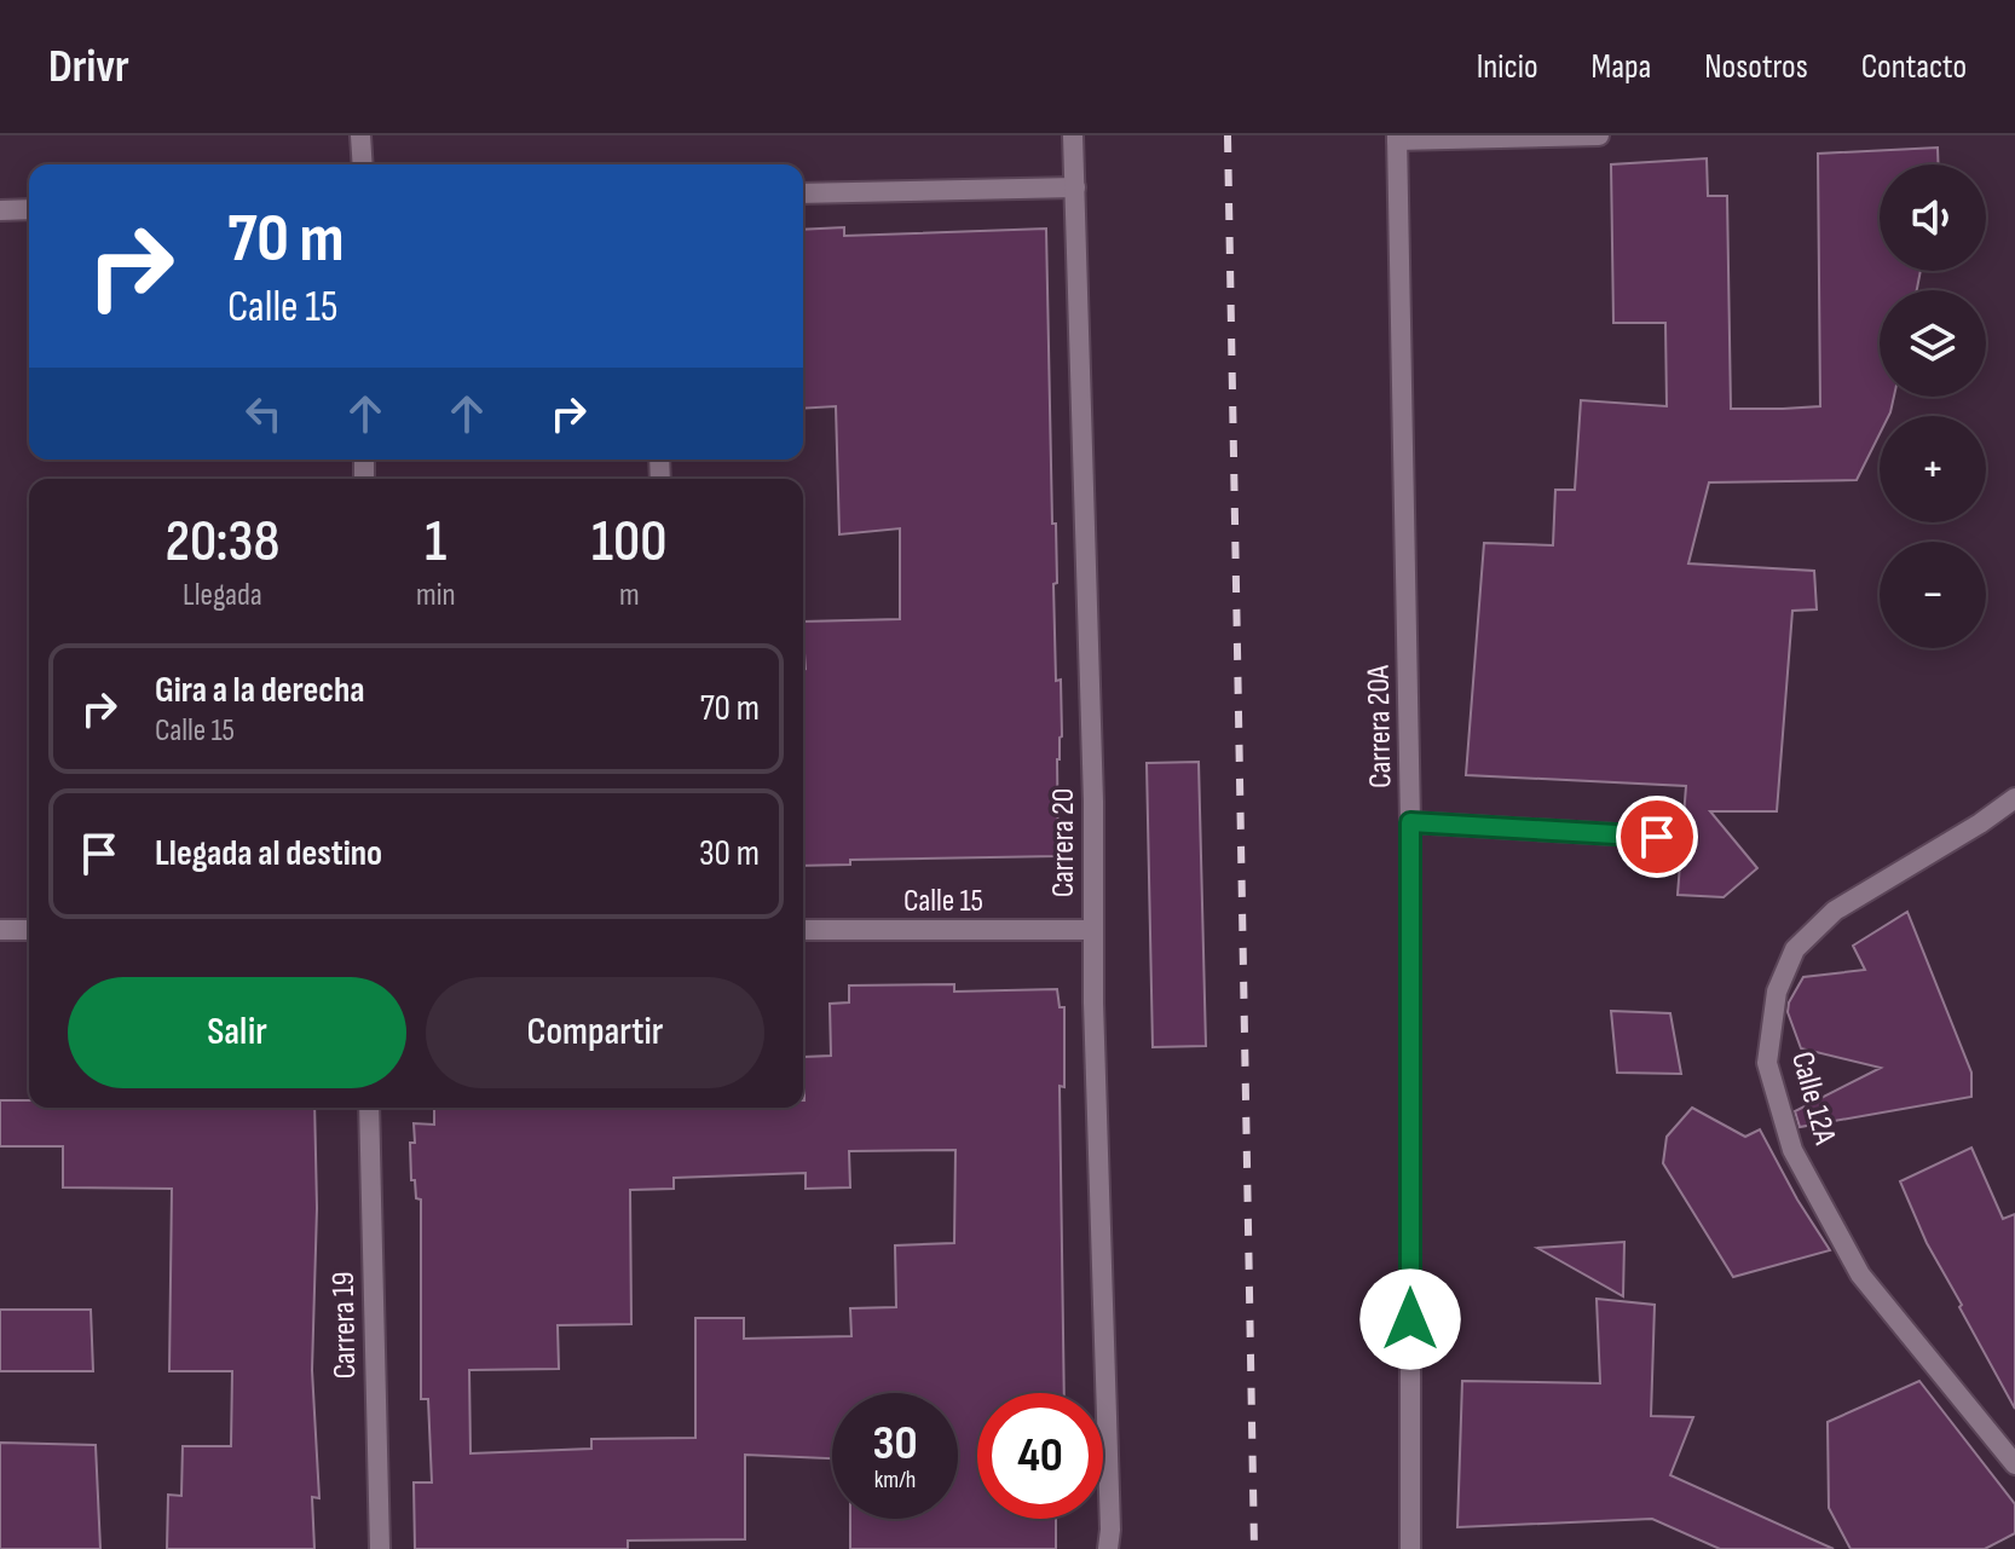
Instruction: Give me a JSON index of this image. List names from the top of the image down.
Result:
{
  "streets": {
    "street": [
      "Carrera 20A",
      "Carrera 20",
      "Calle 15",
      "Calle 12A",
      "Carrera 19"
    ]
  },
  "crossings": [
    ["Carrera 20", "Calle 15"]
  ],
  "page": {
    "header": "Drivr",
    "nav": [
      "Inicio",
      "Mapa",
      "Nosotros",
      "Contacto"
    ],
    "map_buttons": ["+", "−"],
    "turn": ["70 m", "Calle 15"],
    "eta": [
      "20:38",
      "Llegada",
      "1",
      "min",
      "100",
      "m"
    ],
    "list": [
      {
        "name": "Gira a la derecha",
        "note": "Calle 15",
        "value": "70 m"
      },
      {
        "name": "Llegada al destino",
        "value": "30 m"
      }
    ],
    "buttons": ["Salir", "Compartir"],
    "speed": "30 km/h",
    "limit": "40"
  }
}
